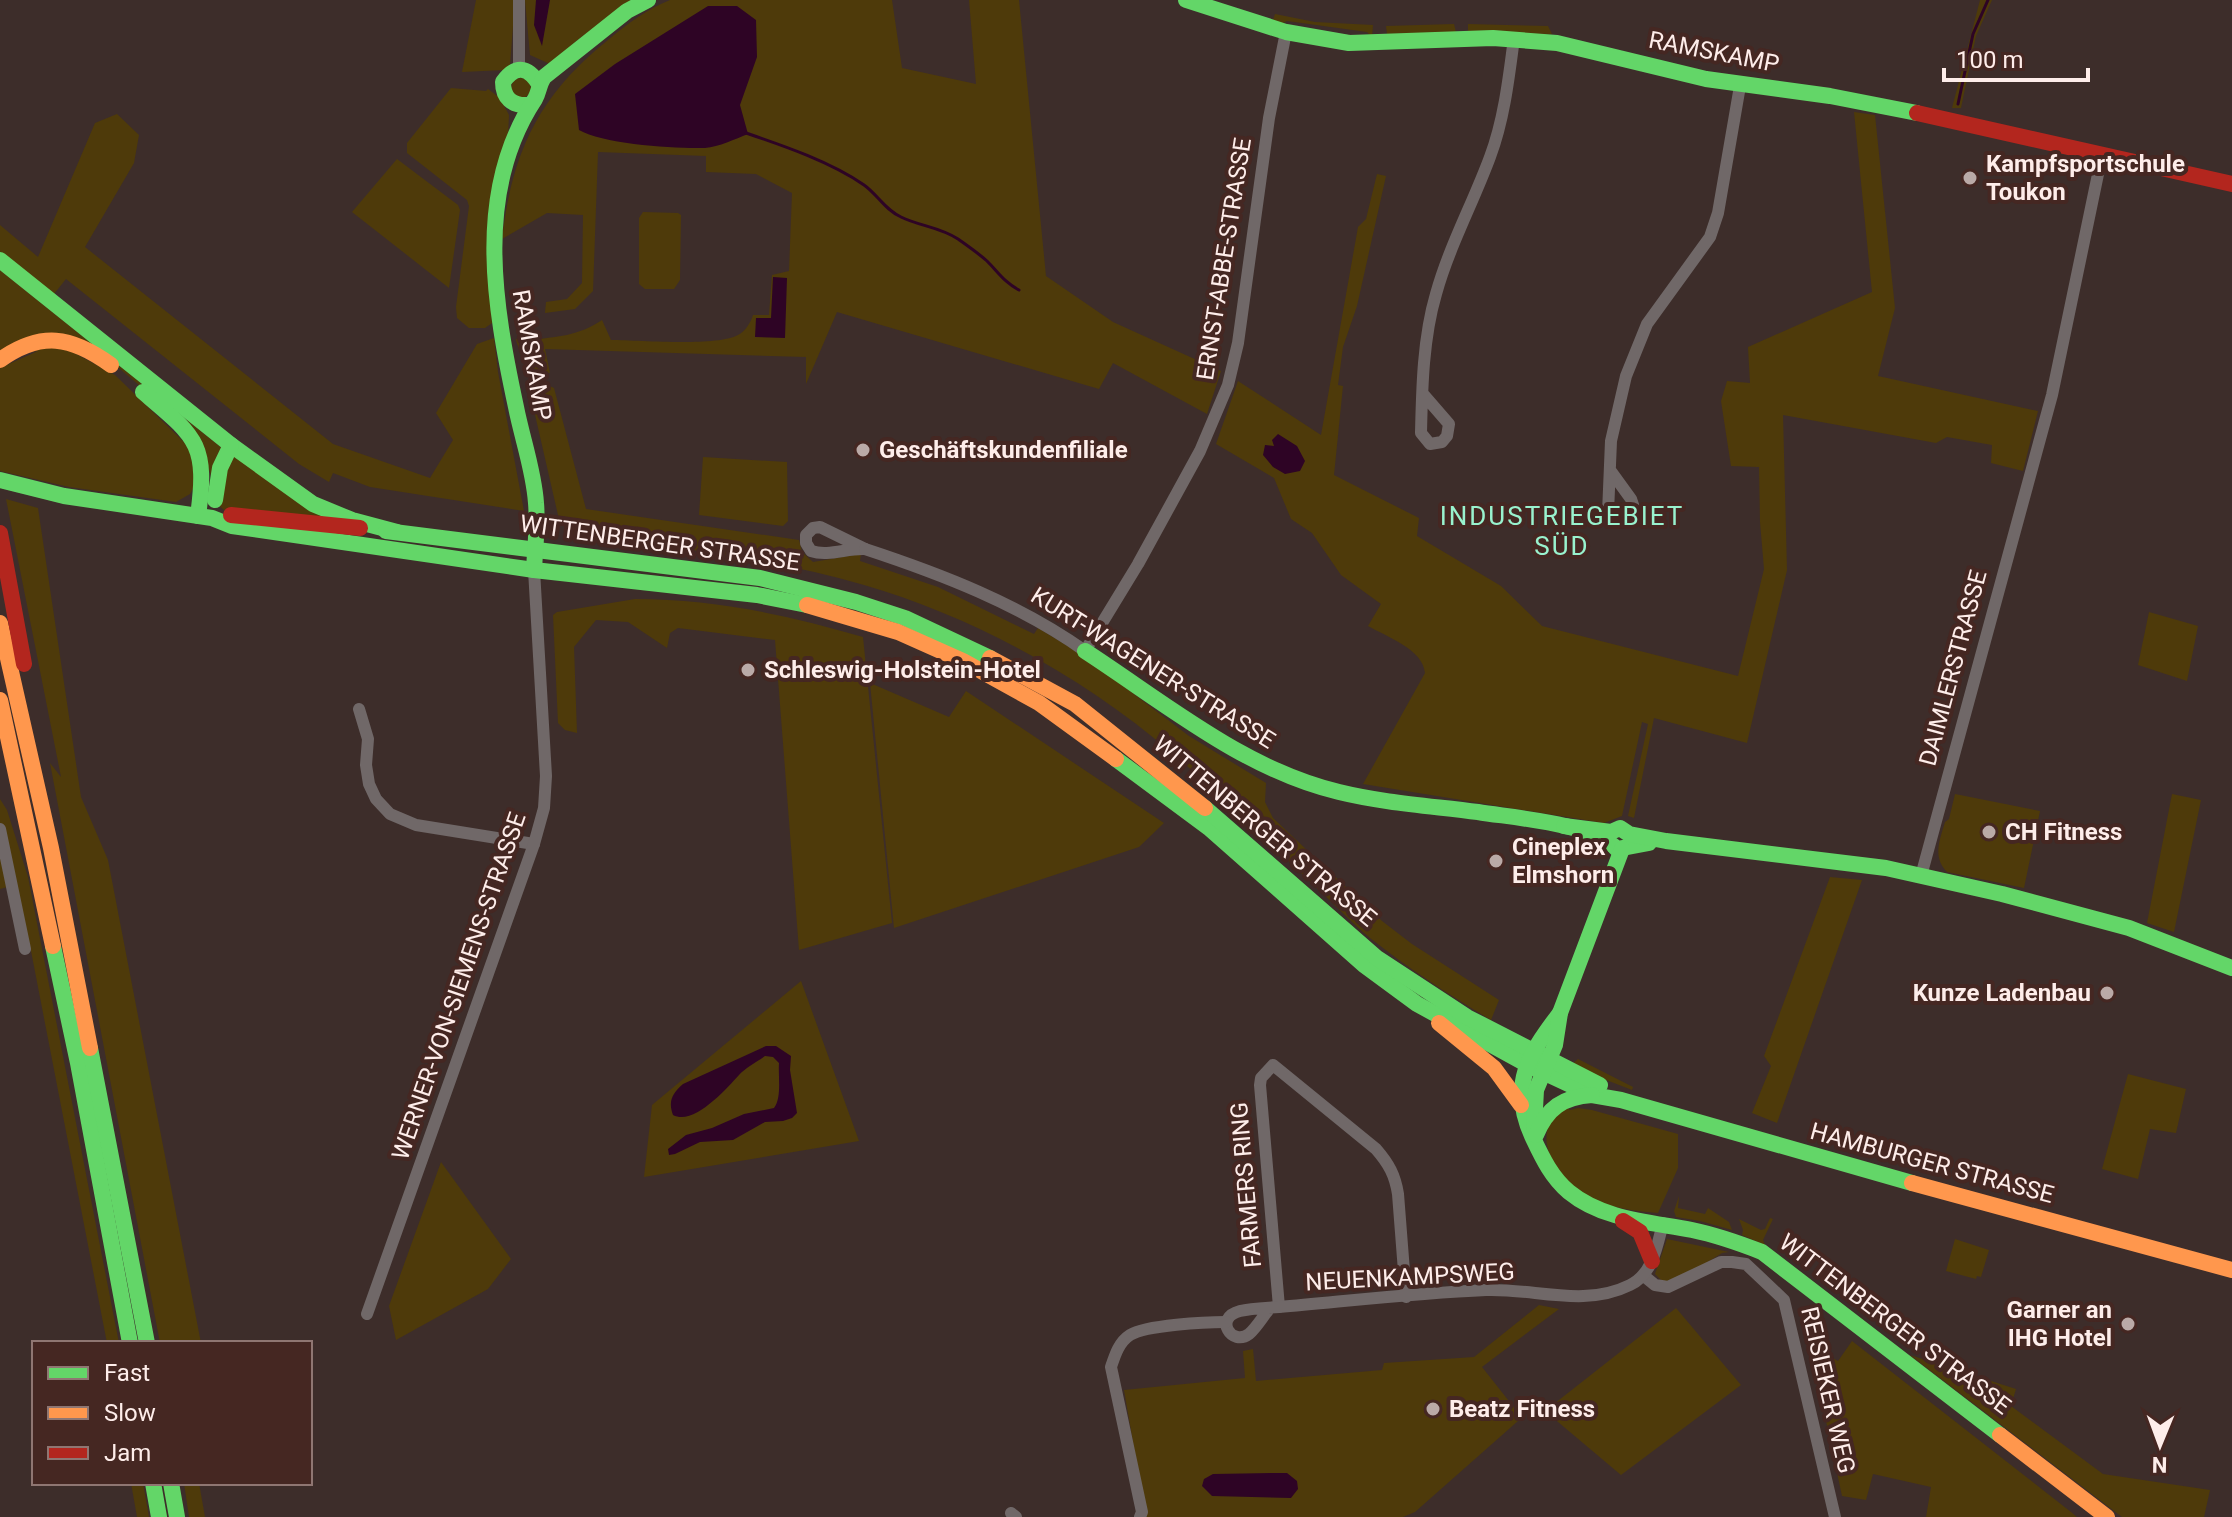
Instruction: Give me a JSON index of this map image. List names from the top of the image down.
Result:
{
  "streets": {
    "main road": [
      "RAMSKAMP",
      "WITTENBERGER STRASSE",
      "KURT-WAGENER-STRASSE",
      "HAMBURGER STRASSE"
    ],
    "street": [
      "ERNST-ABBE-STRASSE",
      "DAIMLERSTRASSE",
      "WERNER-VON-SIEMENS-STRASSE",
      "FARMERS RING",
      "NEUENKAMPSWEG",
      "REISIEKER WEG"
    ]
  },
  "crossings": [
    ["RAMSKAMP", "ERNST-ABBE-STRASSE"],
    ["RAMSKAMP", "WITTENBERGER STRASSE"],
    ["RAMSKAMP", "DAIMLERSTRASSE"],
    ["RAMSKAMP", "WERNER-VON-SIEMENS-STRASSE"],
    ["ERNST-ABBE-STRASSE", "KURT-WAGENER-STRASSE"],
    ["WITTENBERGER STRASSE", "WERNER-VON-SIEMENS-STRASSE"],
    ["WITTENBERGER STRASSE", "HAMBURGER STRASSE"],
    ["KURT-WAGENER-STRASSE", "DAIMLERSTRASSE"],
    ["FARMERS RING", "NEUENKAMPSWEG"],
    ["NEUENKAMPSWEG", "REISIEKER WEG"]
  ],
  "districts": ["INDUSTRIEGEBIET SÜD"],
  "places": [
    "Kampfsportschule Toukon",
    "Geschäftskundenfiliale",
    "Schleswig-Holstein-Hotel",
    "CH Fitness",
    "Cineplex Elmshorn",
    "Kunze Ladenbau",
    "Garner an IHG Hotel",
    "Beatz Fitness"
  ],
  "legend": ["Fast", "Slow", "Jam"],
  "scale_bar": "100 m",
  "north": "bottom"
}
